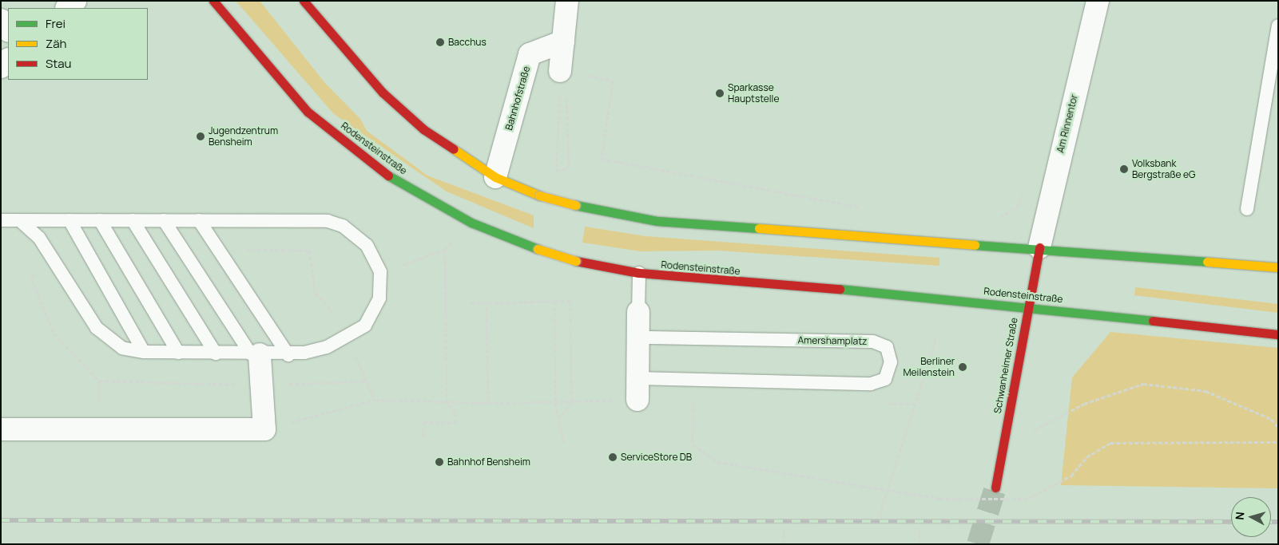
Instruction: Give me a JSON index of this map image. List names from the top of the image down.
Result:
{
  "streets": {
    "main road": ["Rodensteinstraße", "Schwanheimer Straße"],
    "street": ["Bahnhofstraße", "Am Rinnentor"],
    "lane": ["Amershamplatz"]
  },
  "crossings": [
    ["Am Rinnentor", "Schwanheimer Straße"],
    ["Rodensteinstraße", "Schwanheimer Straße"]
  ],
  "places": [
    "Bacchus",
    "Sparkasse Hauptstelle",
    "Jugendzentrum Bensheim",
    "Volksbank Bergstraße eG",
    "Berliner Meilenstein",
    "ServiceStore DB",
    "Bahnhof Bensheim"
  ],
  "legend": ["Frei", "Zäh", "Stau"],
  "north": "left"
}
